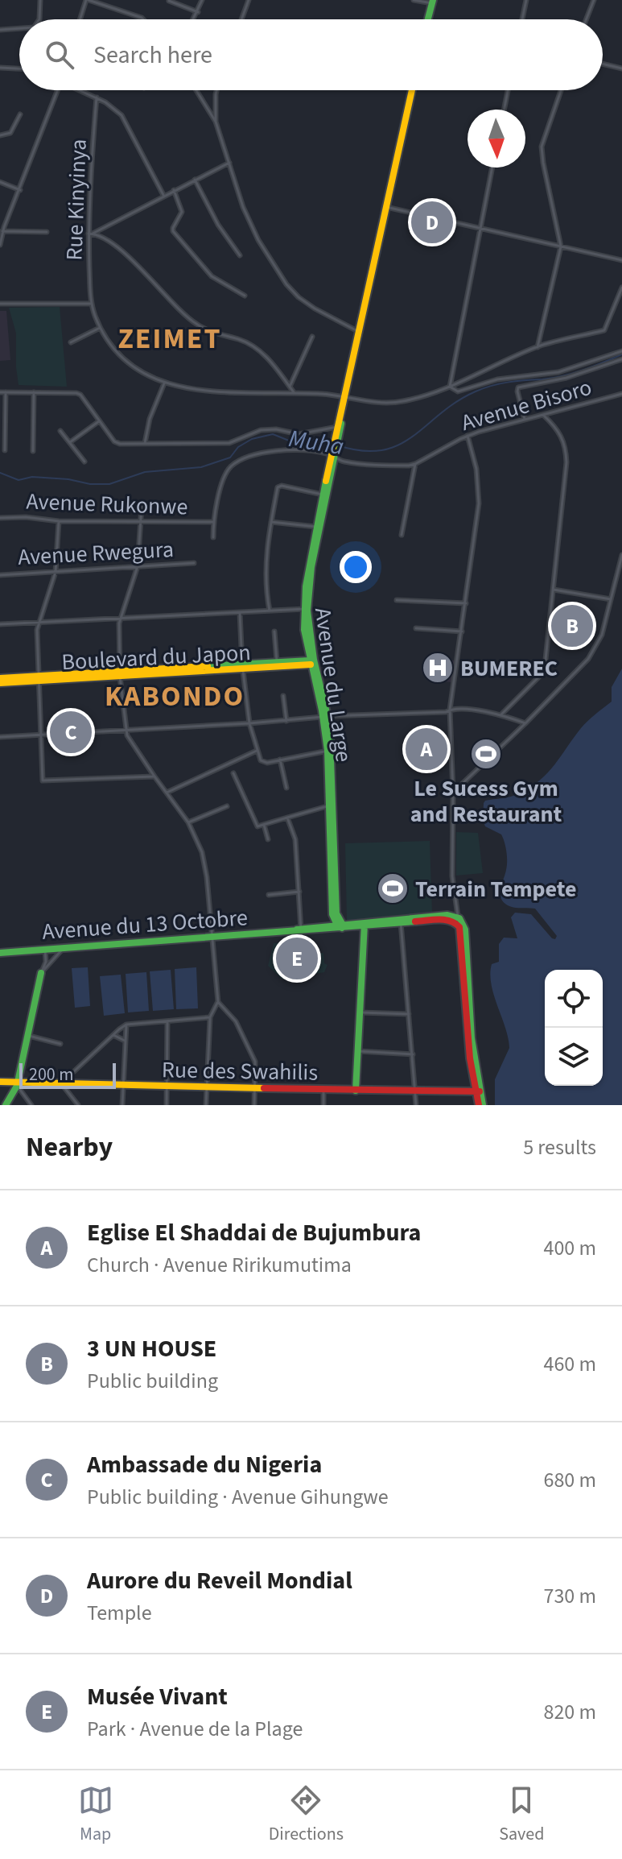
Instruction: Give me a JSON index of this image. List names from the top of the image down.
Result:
{
  "streets": {
    "main road": [
      "Boulevard du Japon",
      "Avenue du Large",
      "Avenue du 13 Octobre",
      "Rue des Swahilis"
    ],
    "street": [
      "Rue Kinyinya",
      "Avenue Bisoro",
      "Avenue Rukonwe",
      "Avenue Rwegura"
    ]
  },
  "crossings": [
    ["Rue Kinyinya", "Avenue du Large"],
    ["Avenue Bisoro", "Avenue Rukonwe"],
    ["Avenue Bisoro", "Avenue du Large"],
    ["Boulevard du Japon", "Avenue du Large"]
  ],
  "districts": ["ZEIMET", "KABONDO"],
  "water": ["Muha"],
  "places": {
    "hospital": ["BUMEREC"],
    "sports": ["Le Sucess Gym and Restaurant", "Terrain Tempete"]
  },
  "scale_bar": "200 m",
  "north": "bottom",
  "page": {
    "search": "Search here",
    "pins": [
      "D",
      "B",
      "C",
      "A",
      "E"
    ],
    "scale": "200 m",
    "heading": ["Nearby", "5 results"],
    "list": [
      {
        "mark": "A",
        "name": "Eglise El Shaddai de Bujumbura",
        "note": "Church · Avenue Ririkumutima",
        "value": "400 m"
      },
      {
        "mark": "B",
        "name": "3 UN HOUSE",
        "note": "Public building",
        "value": "460 m"
      },
      {
        "mark": "C",
        "name": "Ambassade du Nigeria",
        "note": "Public building · Avenue Gihungwe",
        "value": "680 m"
      },
      {
        "mark": "D",
        "name": "Aurore du Reveil Mondial",
        "note": "Temple",
        "value": "730 m"
      },
      {
        "mark": "E",
        "name": "Musée Vivant",
        "note": "Park · Avenue de la Plage",
        "value": "820 m"
      }
    ],
    "nav": ["Map", "Directions", "Saved"]
  }
}
